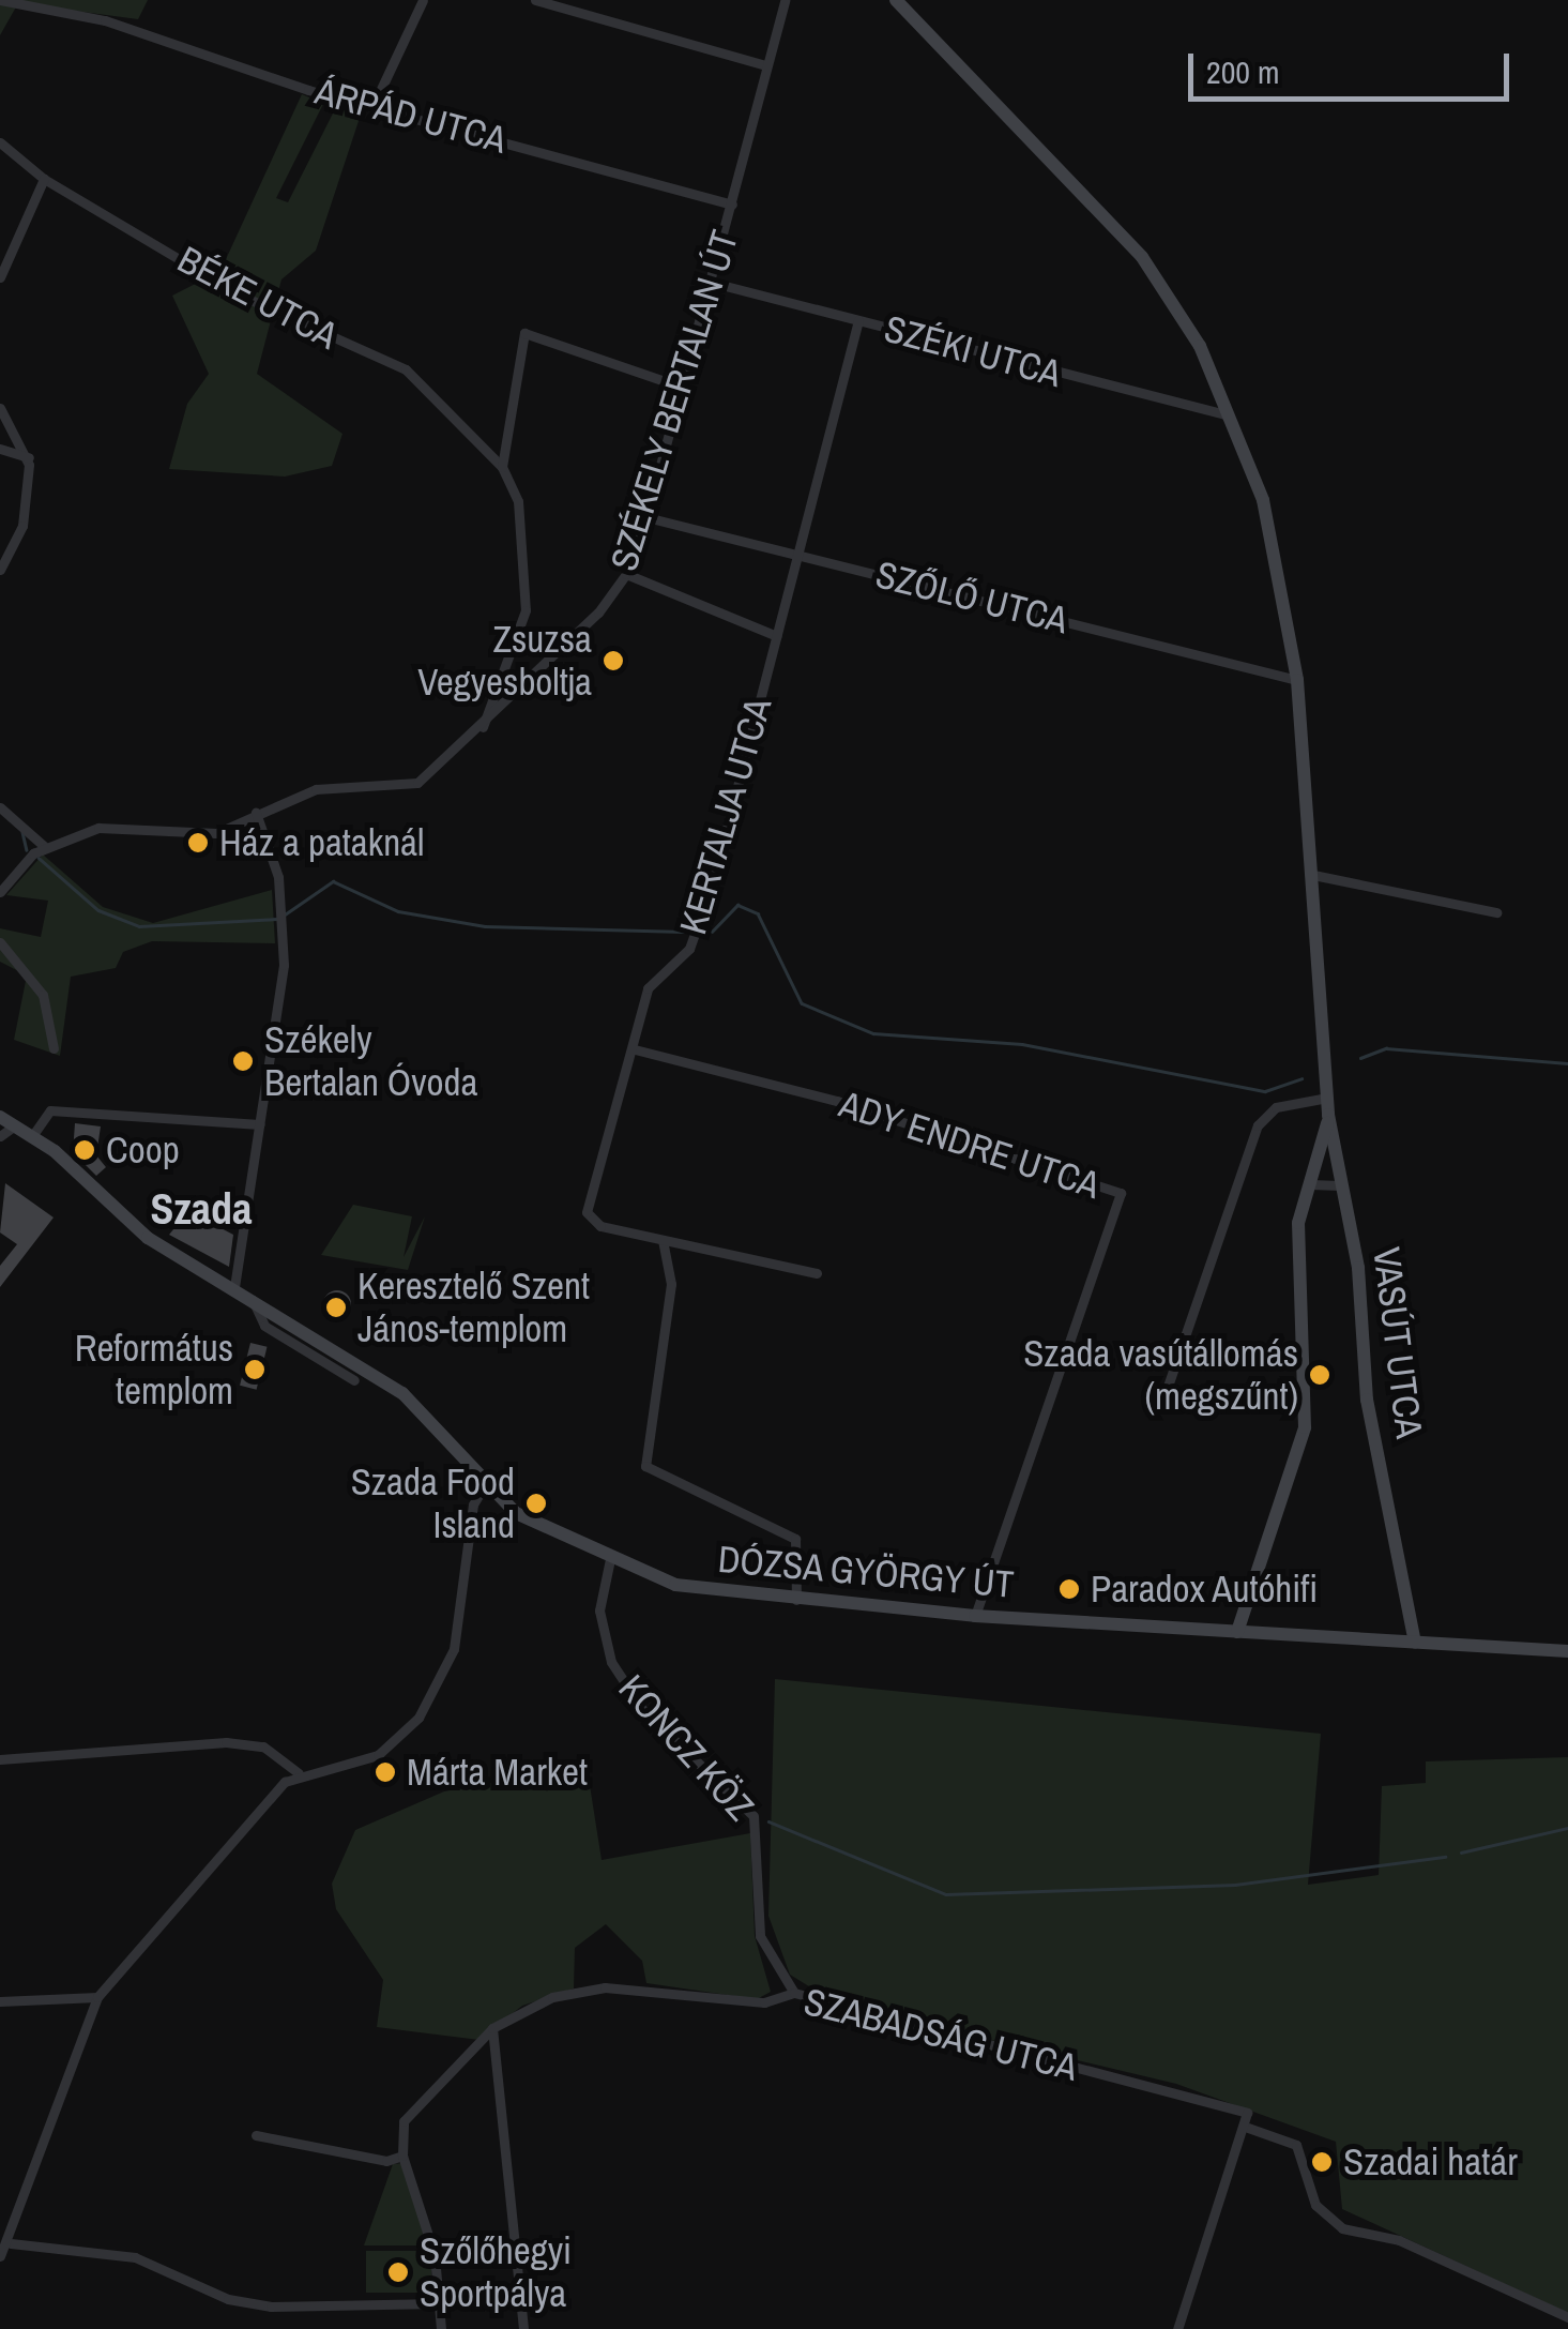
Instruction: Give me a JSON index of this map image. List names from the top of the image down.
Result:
{
  "streets": {
    "street": [
      "ÁRPÁD UTCA",
      "BÉKE UTCA",
      "SZÉKI UTCA",
      "SZÉKELY BERTALAN ÚT",
      "SZŐLŐ UTCA",
      "KERTALJA UTCA",
      "ADY ENDRE UTCA",
      "VASÚT UTCA",
      "DÓZSA GYÖRGY ÚT",
      "KONCZ KÖZ",
      "SZABADSÁG UTCA"
    ]
  },
  "crossings": [
    ["ÁRPÁD UTCA", "SZÉKELY BERTALAN ÚT"],
    ["BÉKE UTCA", "SZÉKELY BERTALAN ÚT"],
    ["SZÉKI UTCA", "SZÉKELY BERTALAN ÚT"],
    ["SZÉKI UTCA", "KERTALJA UTCA"],
    ["SZÉKELY BERTALAN ÚT", "SZŐLŐ UTCA"],
    ["SZŐLŐ UTCA", "KERTALJA UTCA"],
    ["KERTALJA UTCA", "ADY ENDRE UTCA"],
    ["ADY ENDRE UTCA", "DÓZSA GYÖRGY ÚT"],
    ["VASÚT UTCA", "DÓZSA GYÖRGY ÚT"],
    ["DÓZSA GYÖRGY ÚT", "KONCZ KÖZ"],
    ["KONCZ KÖZ", "SZABADSÁG UTCA"]
  ],
  "districts": ["Szada"],
  "places": [
    "Zsuzsa Vegyesboltja",
    "Ház a pataknál",
    "Székely Bertalan Óvoda",
    "Coop",
    "Keresztelő Szent János-templom",
    "Református templom",
    "Szada vasútállomás (megszűnt)",
    "Szada Food Island",
    "Paradox Autóhifi",
    "Márta Market",
    "Szadai határ",
    "Szőlőhegyi Sportpálya"
  ],
  "scale_bar": "200 m"
}
